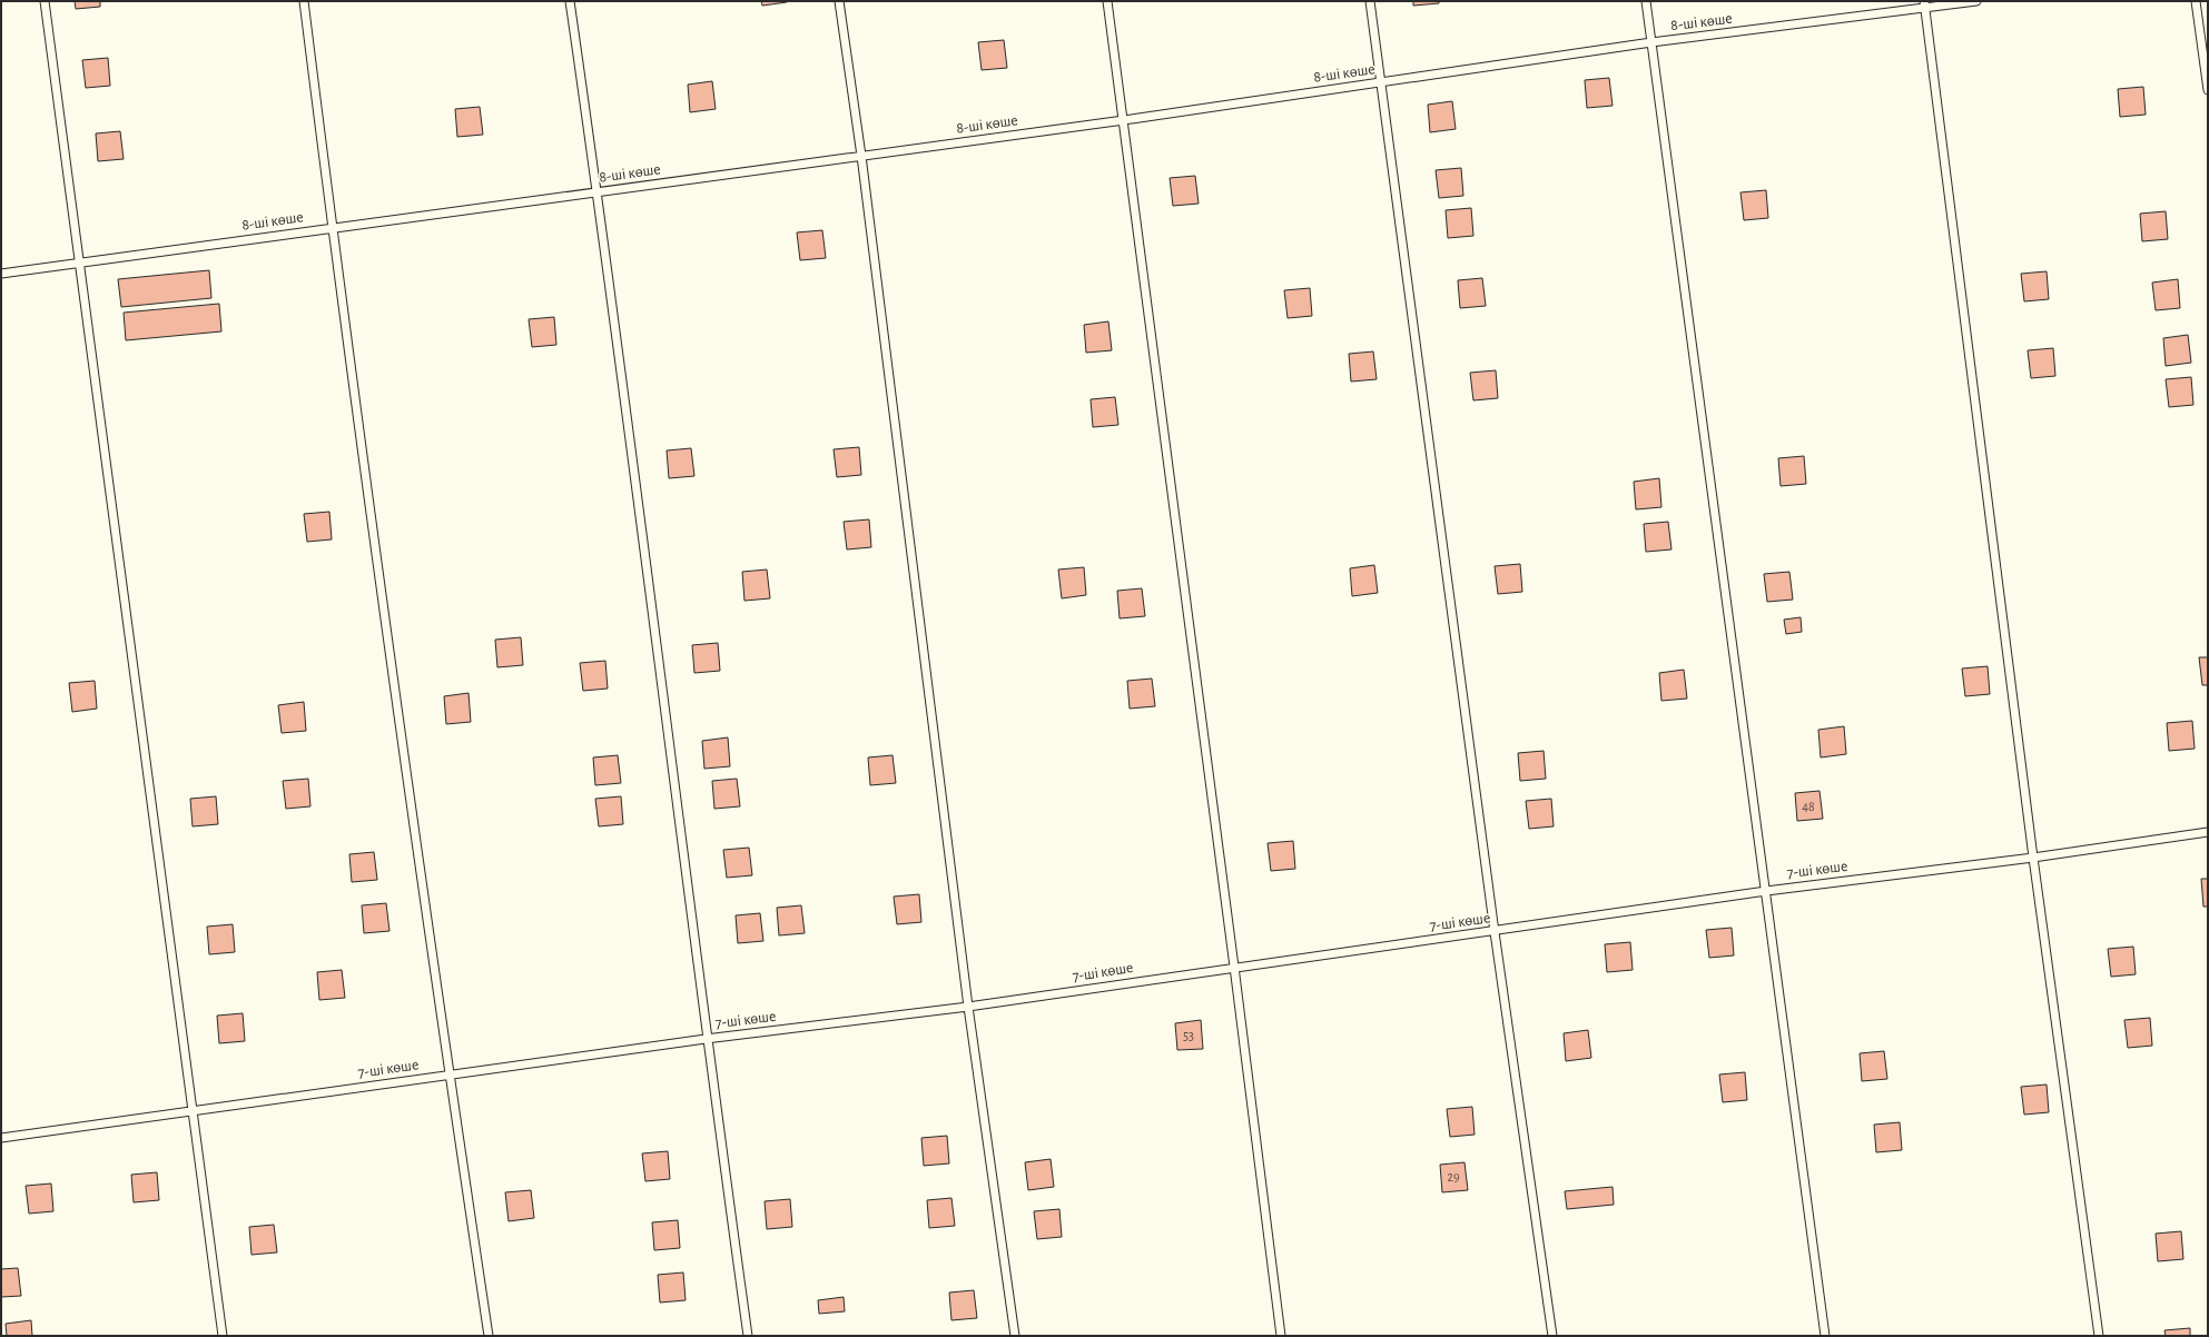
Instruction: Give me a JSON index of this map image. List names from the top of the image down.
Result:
{
  "streets": {
    "lane": ["8-ші көше", "7-ші көше"]
  },
  "house_numbers": ["48", "53", "29"]
}
